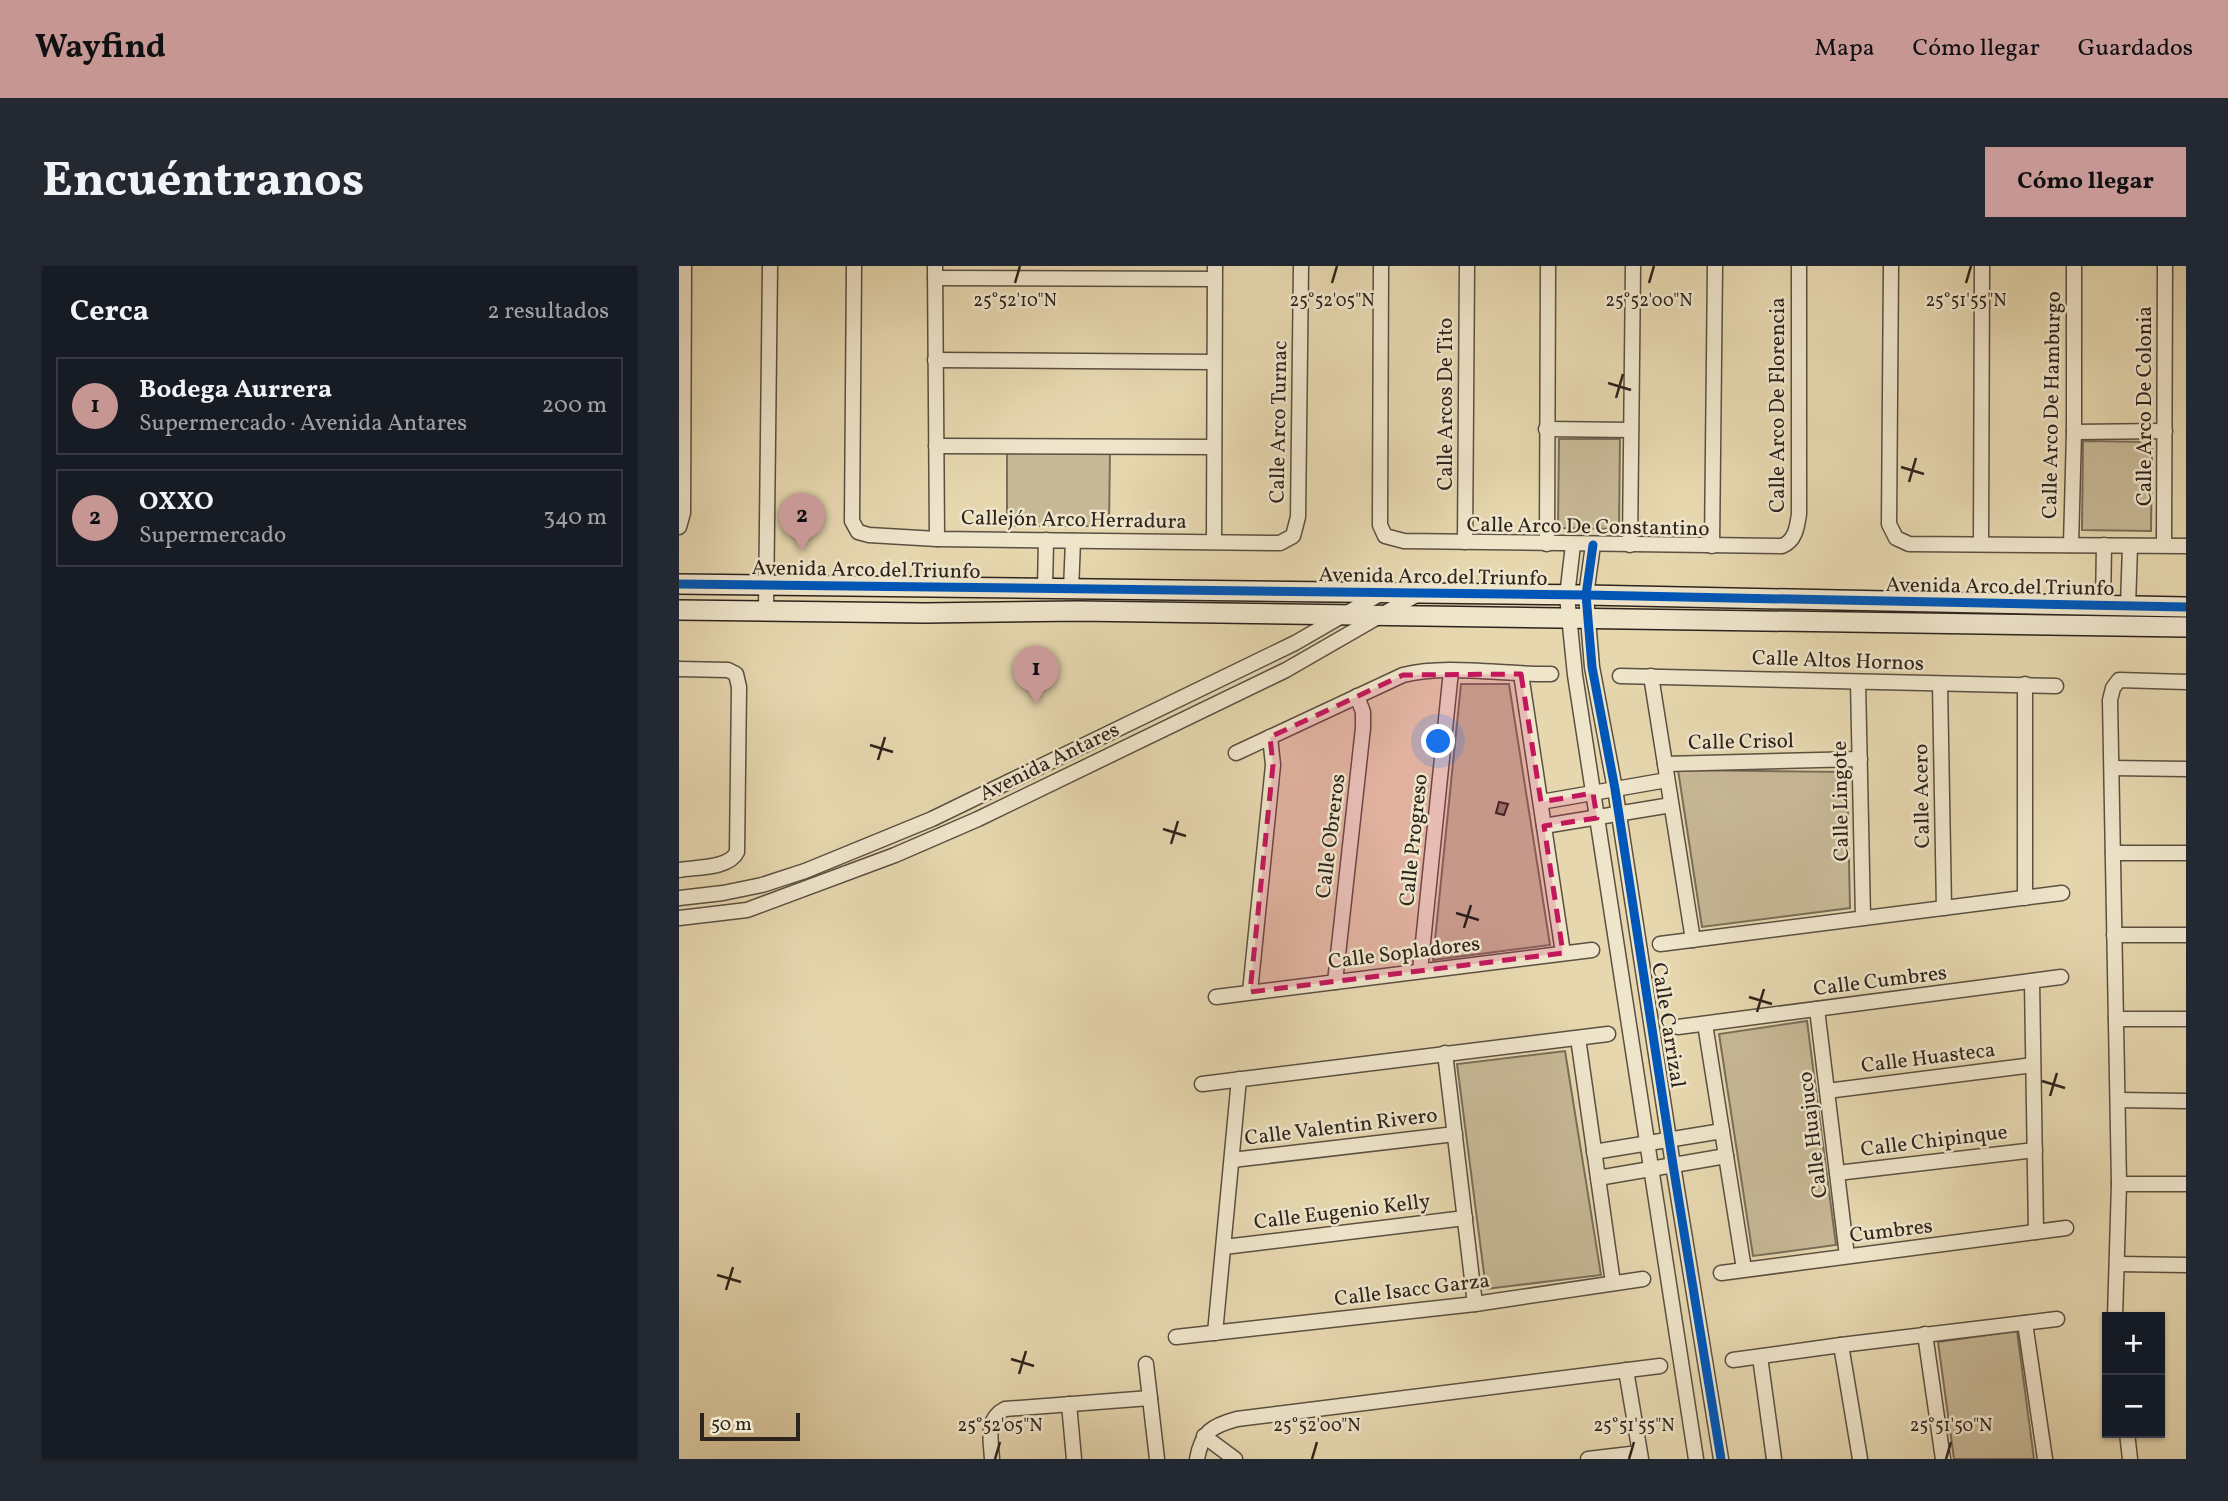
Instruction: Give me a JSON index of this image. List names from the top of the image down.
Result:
{
  "streets": {
    "street": [
      "Calle Arcos De Tito",
      "Calle Arco De Florencia",
      "Calle Arco De Hamburgo",
      "Calle Arco De Colonia",
      "Calle Arco Turnac",
      "Callejón Arco Herradura",
      "Calle Arco De Constantino",
      "Avenida Arco del Triunfo",
      "Calle Altos Hornos",
      "Calle Crisol",
      "Avenida Antares",
      "Calle Acero",
      "Calle Lingote",
      "Calle Obreros",
      "Calle Progreso",
      "Calle Sopladores",
      "Calle Cumbres",
      "Calle Carrizal",
      "Calle Huasteca",
      "Calle Valentin Rivero",
      "Calle Huajuco",
      "Calle Chipinque",
      "Calle Eugenio Kelly",
      "Cumbres",
      "Calle Isacc Garza"
    ]
  },
  "crossings": [
    ["Calle Arcos De Tito", "Calle Arco De Constantino"],
    ["Calle Arco De Florencia", "Calle Arco De Constantino"],
    ["Calle Arco Turnac", "Callejón Arco Herradura"],
    ["Avenida Arco del Triunfo", "Avenida Antares"],
    ["Avenida Arco del Triunfo", "Calle Carrizal"],
    ["Calle Altos Hornos", "Calle Acero"],
    ["Calle Altos Hornos", "Calle Lingote"],
    ["Calle Crisol", "Calle Lingote"],
    ["Calle Obreros", "Calle Sopladores"],
    ["Calle Progreso", "Calle Sopladores"],
    ["Calle Cumbres", "Calle Huajuco"],
    ["Calle Huasteca", "Calle Huajuco"],
    ["Calle Huajuco", "Calle Chipinque"],
    ["Calle Huajuco", "Cumbres"]
  ],
  "scale_bar": "50 m",
  "page": {
    "header": "Wayfind",
    "nav": ["Mapa", "Cómo llegar", "Guardados"],
    "buttons": "Cómo llegar",
    "title": "Encuéntranos",
    "heading": ["Cerca", "2 resultados"],
    "list": [
      {
        "mark": "1",
        "name": "Bodega Aurrera",
        "note": "Supermercado · Avenida Antares",
        "value": "200 m"
      },
      {
        "mark": "2",
        "name": "OXXO",
        "note": "Supermercado",
        "value": "340 m"
      }
    ],
    "pins": ["2", "1"],
    "map_buttons": ["+", "−"],
    "scale": "50 m"
  },
  "coordinates": [
    "25°52'10\"N",
    "25°52'05\"N",
    "25°52'00\"N",
    "25°51'55\"N",
    "25°51'50\"N"
  ]
}
